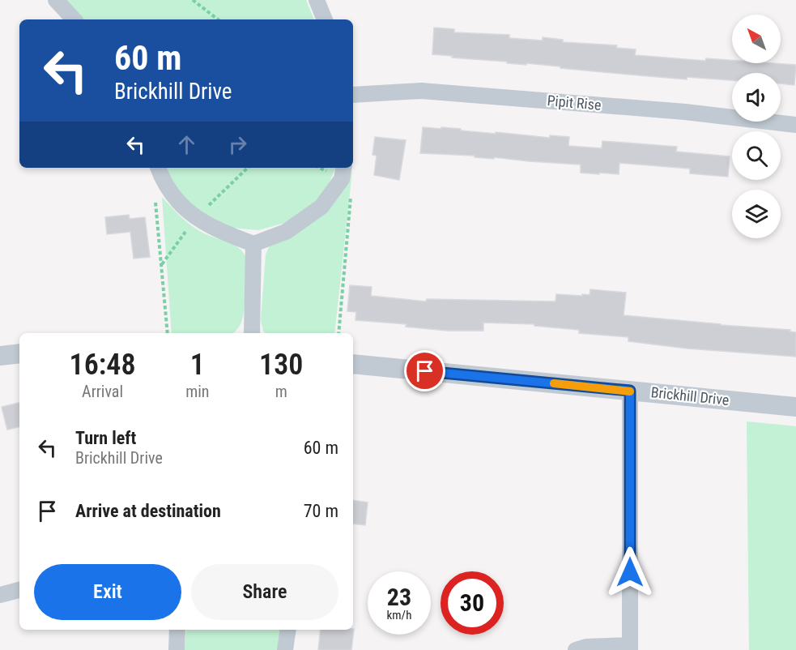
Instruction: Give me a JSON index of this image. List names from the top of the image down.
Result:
{
  "streets": {
    "street": ["Pipit Rise", "Brickhill Drive"]
  },
  "north": "top left",
  "page": {
    "turn": ["60 m", "Brickhill Drive"],
    "eta": [
      "16:48",
      "Arrival",
      "1",
      "min",
      "130",
      "m"
    ],
    "list": [
      {
        "name": "Turn left",
        "note": "Brickhill Drive",
        "value": "60 m"
      },
      {
        "name": "Arrive at destination",
        "value": "70 m"
      }
    ],
    "buttons": ["Exit", "Share"],
    "speed": "23 km/h",
    "limit": "30"
  }
}
